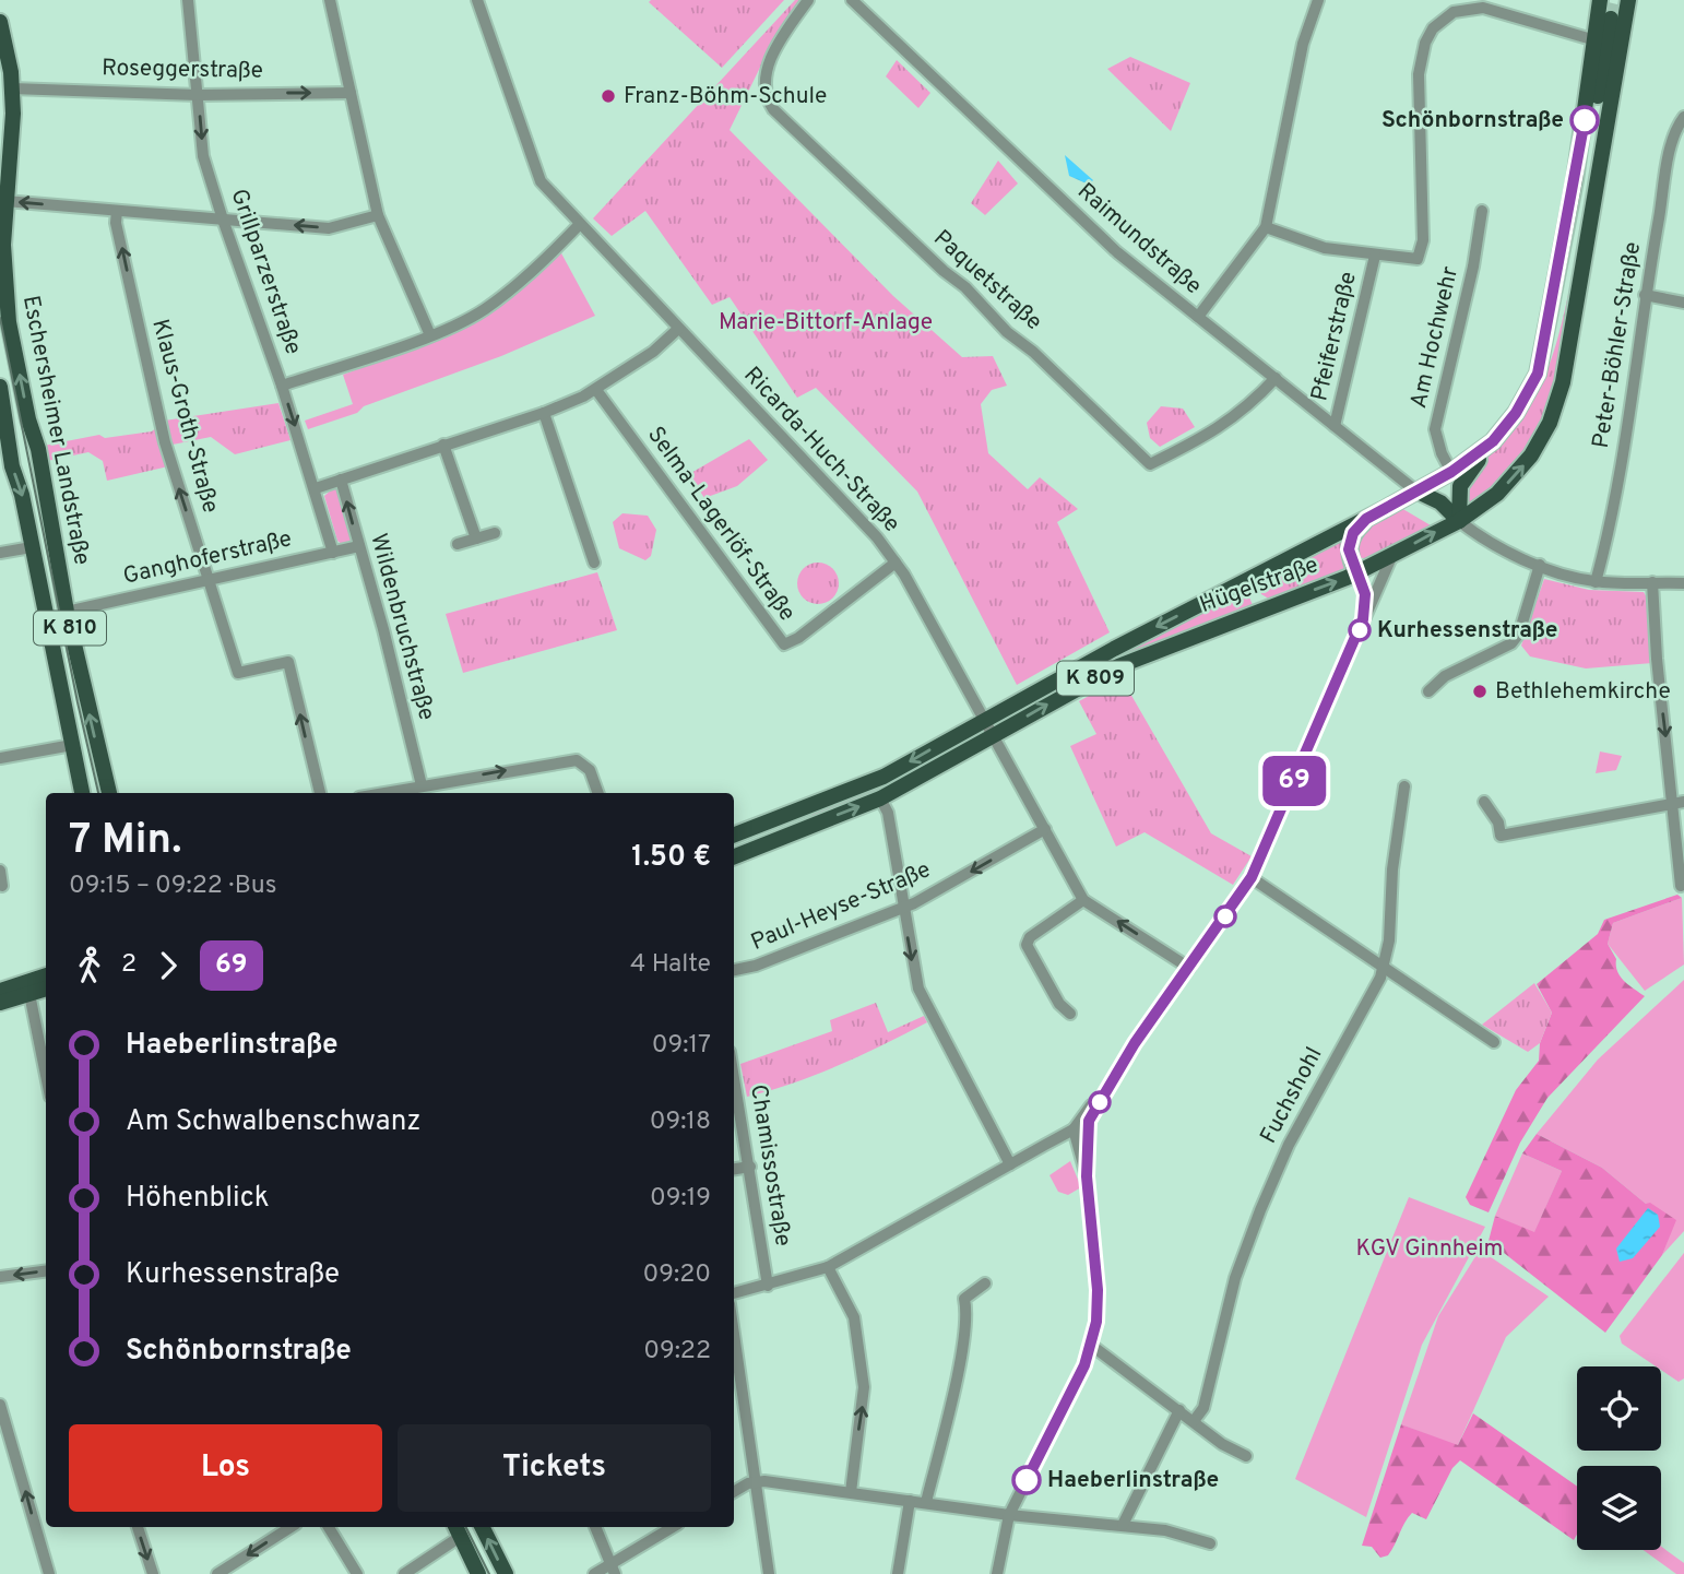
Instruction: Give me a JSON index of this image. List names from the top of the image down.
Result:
{
  "streets": {
    "main road": [
      "Eschersheimer Landstraße",
      "Hügelstraße",
      "K 810",
      "K 809"
    ],
    "street": [
      "Roseggerstraße",
      "Raimundstraße",
      "Grillparzerstraße",
      "Paquetstraße",
      "Pfeiferstraße",
      "Am Hochwehr",
      "Peter-Böhler-Straße",
      "Klaus-Groth-Straße",
      "Ricarda-Huch-Straße",
      "Selma-Lagerlöf-Straße",
      "Ganghoferstraße",
      "Wildenbruchstraße",
      "Paul-Heyse-Straße",
      "Fuchshohl",
      "Chamissostraße"
    ]
  },
  "crossings": [
    ["Roseggerstraße", "Grillparzerstraße"],
    ["Roseggerstraße", "Eschersheimer Landstraße"],
    ["Raimundstraße", "Paquetstraße"],
    ["Raimundstraße", "Pfeiferstraße"],
    ["Raimundstraße", "Hügelstraße"],
    ["Grillparzerstraße", "Ganghoferstraße"],
    ["Am Hochwehr", "Hügelstraße"],
    ["Klaus-Groth-Straße", "Ganghoferstraße"],
    ["Eschersheimer Landstraße", "Ganghoferstraße"],
    ["Ricarda-Huch-Straße", "Selma-Lagerlöf-Straße"],
    ["Ricarda-Huch-Straße", "Hügelstraße"],
    ["Ricarda-Huch-Straße", "Paul-Heyse-Straße"],
    ["Ganghoferstraße", "Wildenbruchstraße"],
    ["Hügelstraße", "K 809"]
  ],
  "one_way": [
    "Roseggerstraße",
    "Grillparzerstraße",
    "Klaus-Groth-Straße",
    "Paul-Heyse-Straße"
  ],
  "parks": ["Marie-Bittorf-Anlage", "KGV Ginnheim"],
  "places": [
    "Franz-Böhm-Schule",
    "Schönbornstraße",
    "Kurhessenstraße",
    "Bethlehemkirche",
    "Haeberlinstraße"
  ],
  "lines": ["bus line 69"],
  "page": {
    "on_map": "69",
    "heading": ["7 Min.", "09:15 – 09:22 · Bus", "1.50 €"],
    "legs": ["2", "69", "4 Halte"],
    "list": [
      {
        "name": "Haeberlinstraße",
        "value": "09:17"
      },
      {
        "name": "Am Schwalbenschwanz",
        "value": "09:18"
      },
      {
        "name": "Höhenblick",
        "value": "09:19"
      },
      {
        "name": "Kurhessenstraße",
        "value": "09:20"
      },
      {
        "name": "Schönbornstraße",
        "value": "09:22"
      }
    ],
    "buttons": ["Los", "Tickets"]
  }
}
